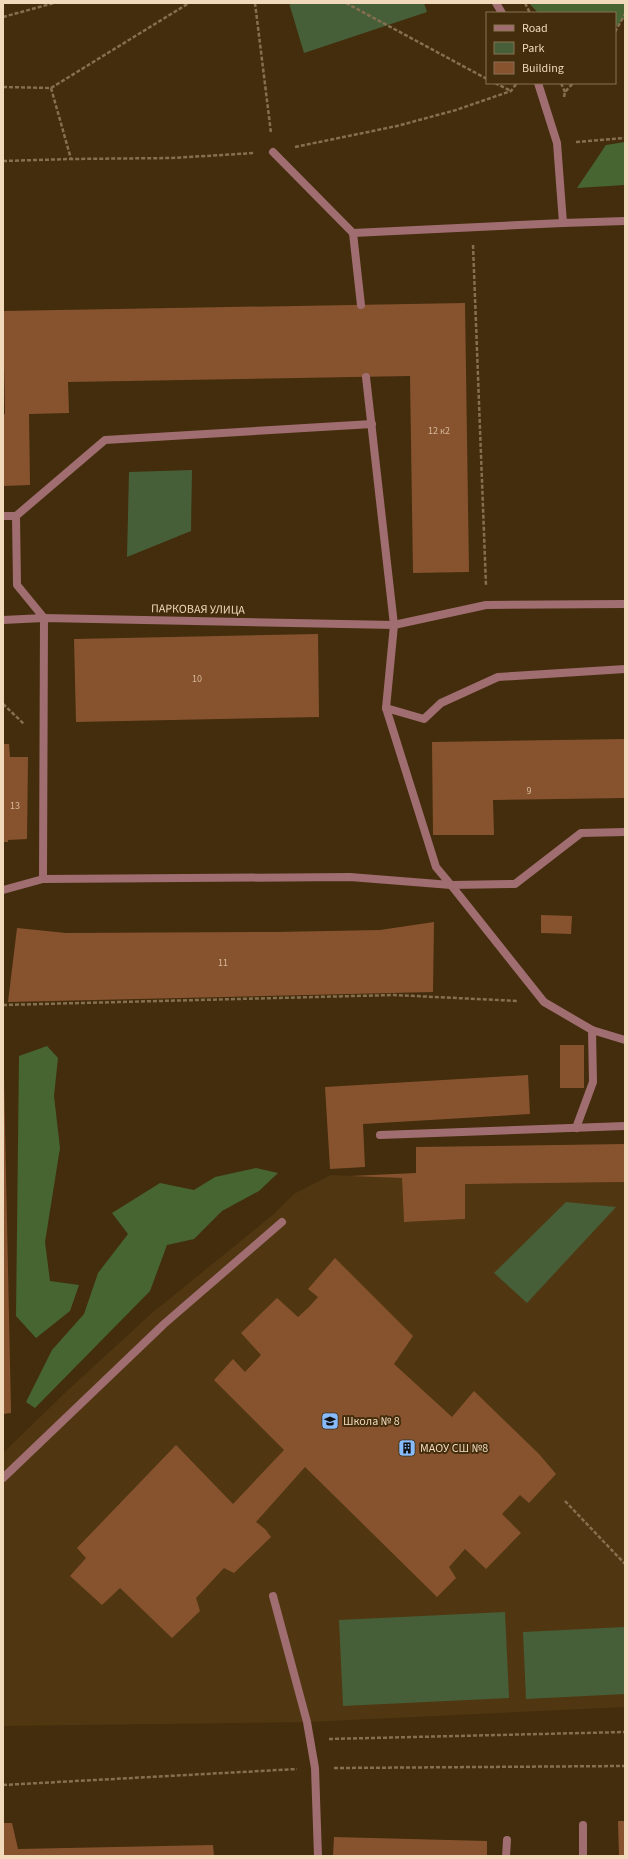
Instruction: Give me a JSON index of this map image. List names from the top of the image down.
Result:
{
  "streets": {
    "street": ["ПАРКОВАЯ УЛИЦА"]
  },
  "places": {
    "school or university": ["Школа № 8"],
    "building": ["МАОУ СШ №8"]
  },
  "house_numbers": [
    "12 к2",
    "10",
    "9",
    "13",
    "11"
  ],
  "legend": ["Road", "Park", "Building"]
}
